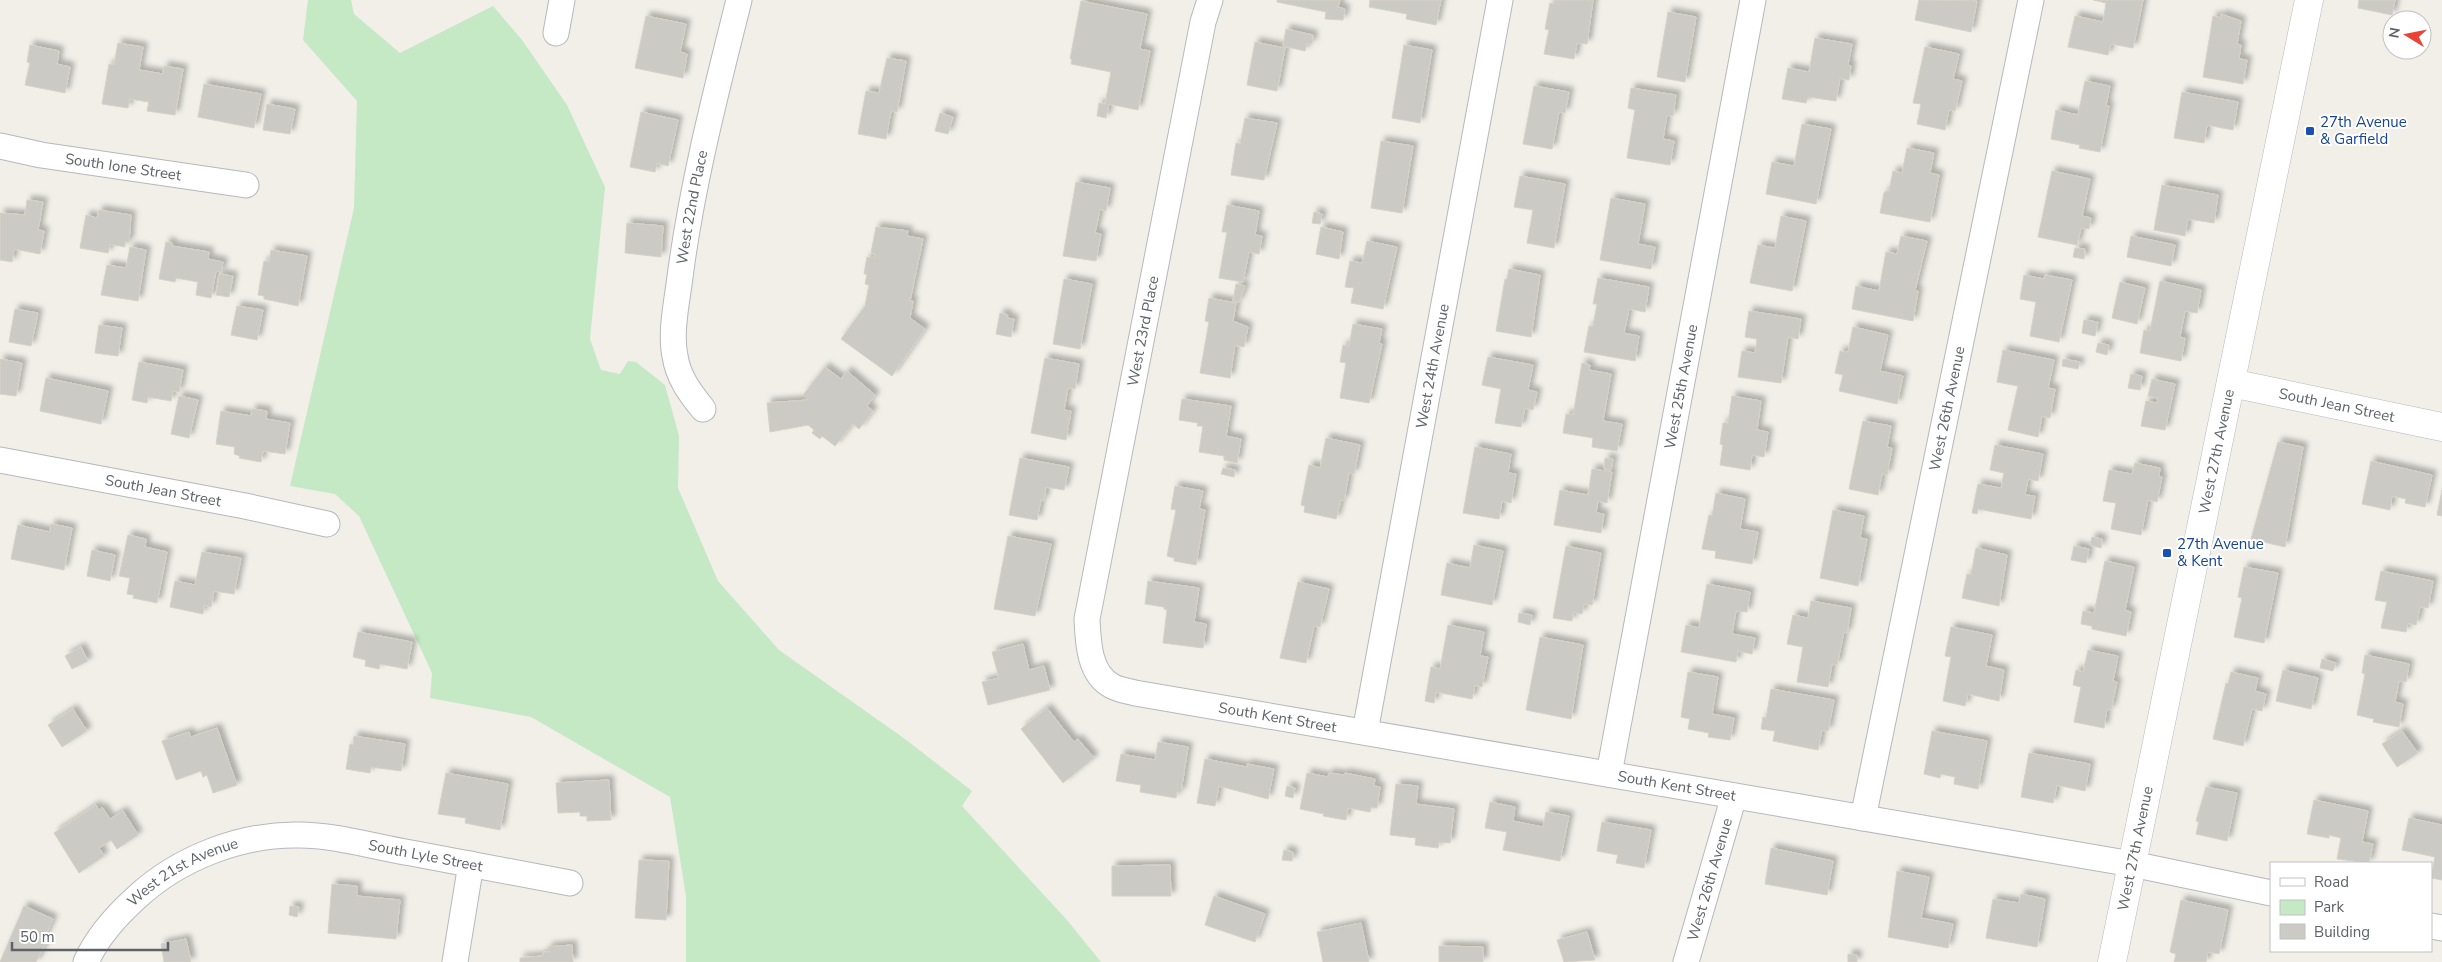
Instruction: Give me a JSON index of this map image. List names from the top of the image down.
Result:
{
  "streets": {
    "main road": ["South Jean Street", "West 27th Avenue"],
    "street": [
      "South Ione Street",
      "West 22nd Place",
      "West 23rd Place",
      "West 24th Avenue",
      "West 25th Avenue",
      "West 26th Avenue",
      "South Kent Street",
      "South Lyle Street",
      "West 21st Avenue"
    ]
  },
  "crossings": [
    ["West 23rd Place", "South Kent Street"],
    ["West 24th Avenue", "South Kent Street"],
    ["West 25th Avenue", "South Kent Street"],
    ["South Jean Street", "West 27th Avenue"],
    ["West 26th Avenue", "South Kent Street"],
    ["West 27th Avenue", "South Kent Street"],
    ["South Lyle Street", "West 21st Avenue"]
  ],
  "places": {
    "transit": ["27th Avenue & Garfield", "27th Avenue & Kent"]
  },
  "legend": ["Road", "Park", "Building"],
  "scale_bar": "50 m",
  "north": "left"
}
